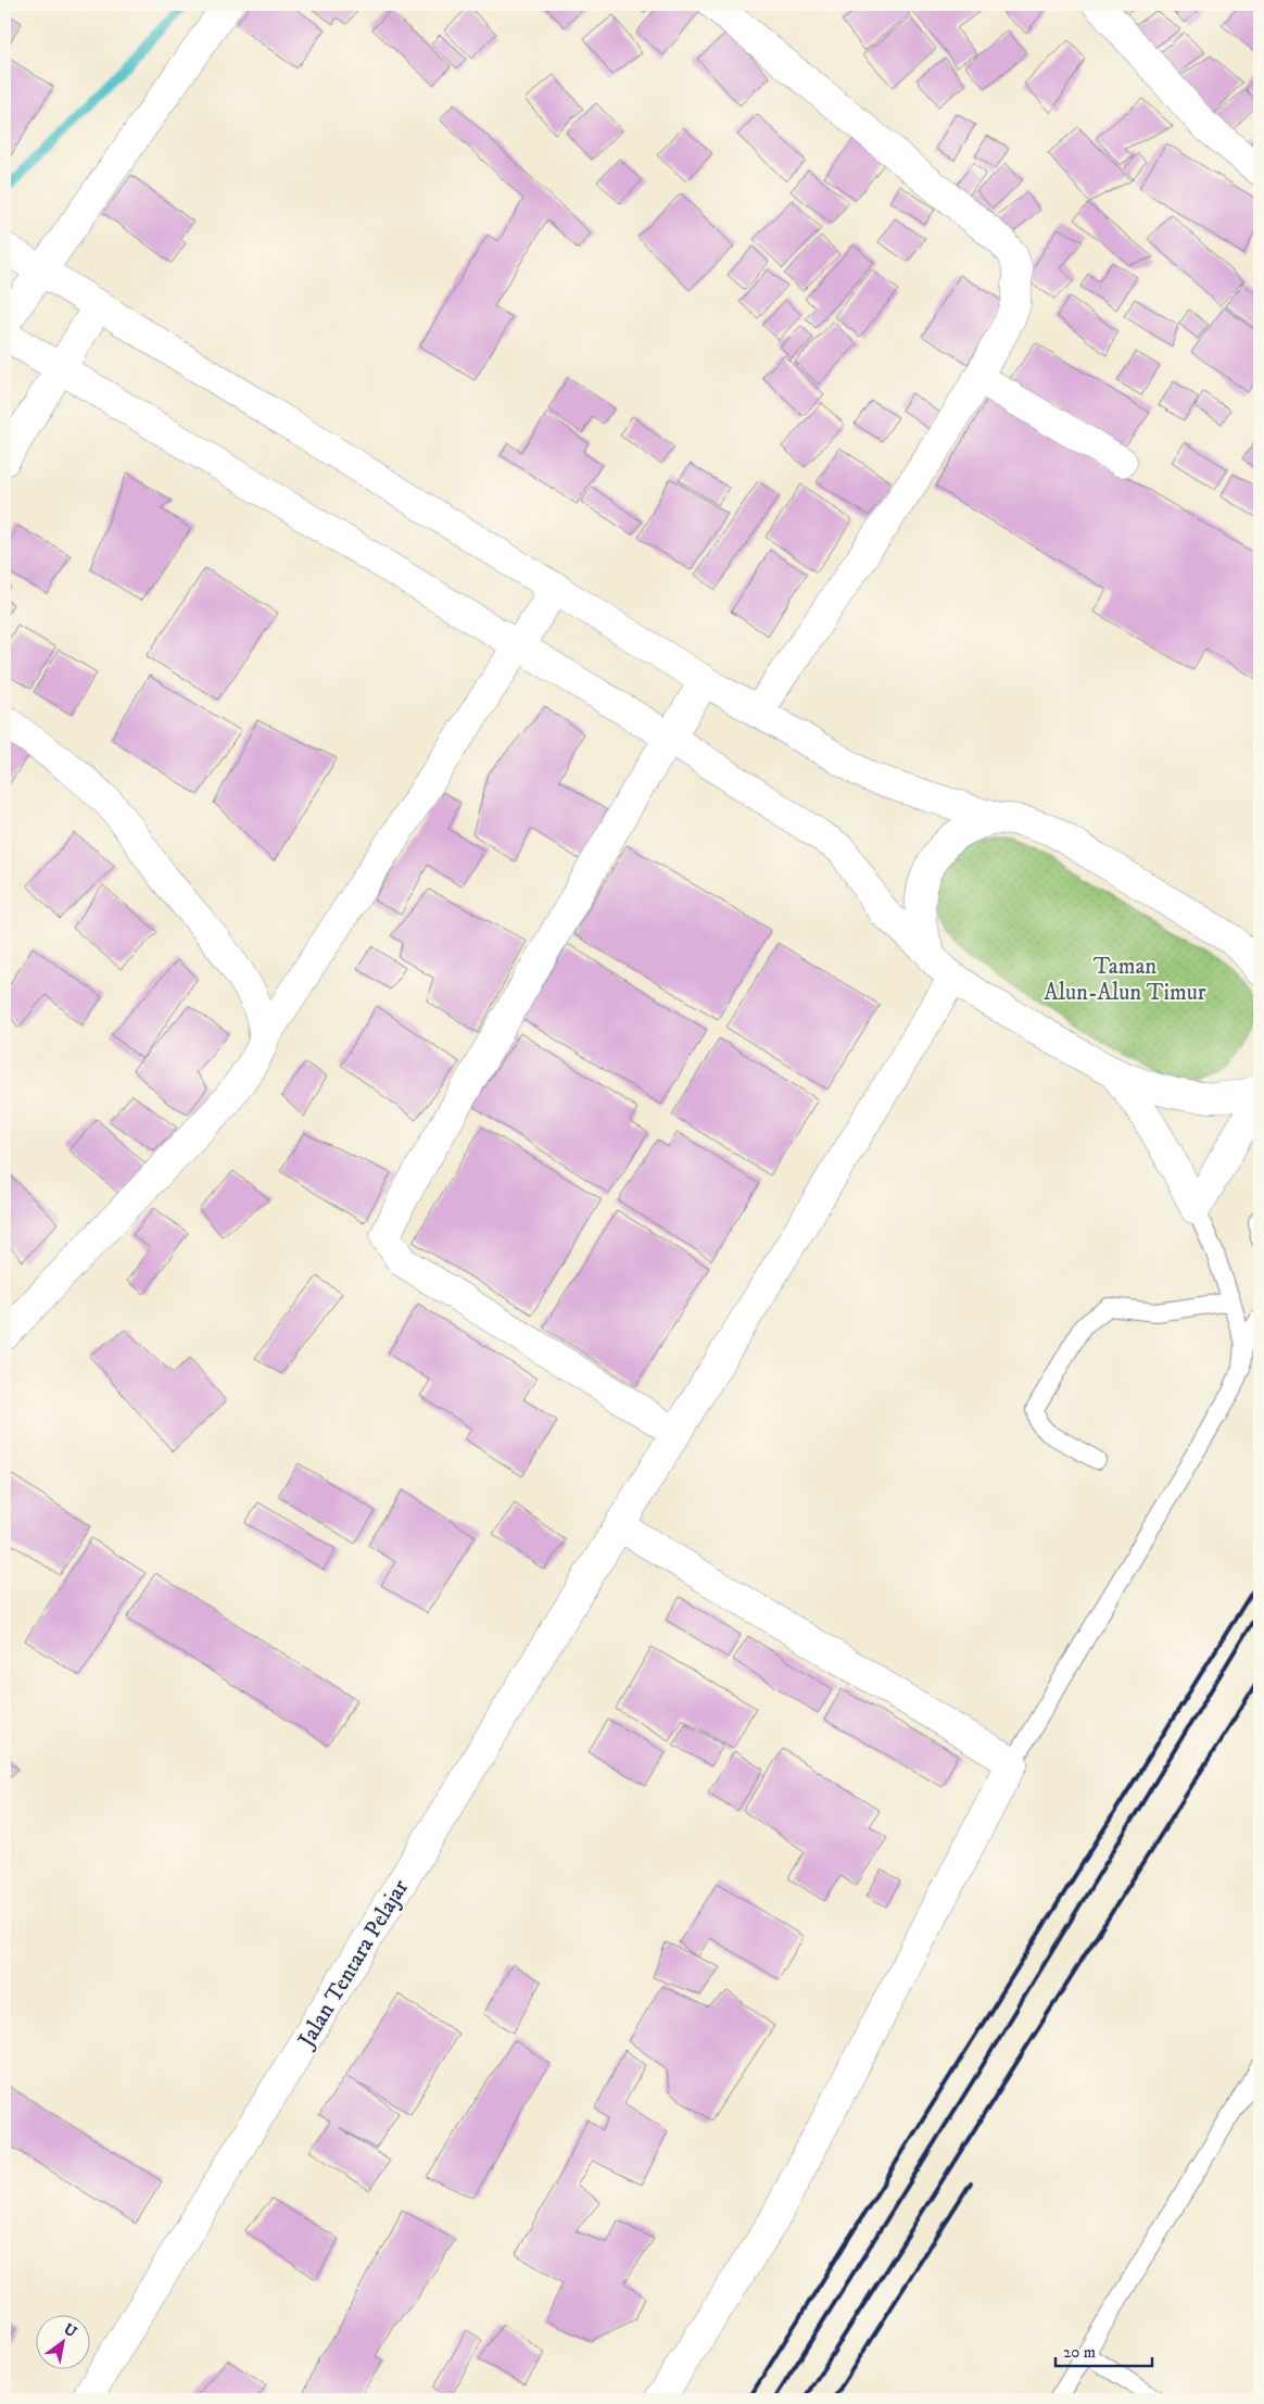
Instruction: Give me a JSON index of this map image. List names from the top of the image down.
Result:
{
  "streets": {
    "street": ["Jalan Tentara Pelajar"]
  },
  "parks": ["Taman Alun-Alun Timur"],
  "scale_bar": "20 m",
  "north": "top right"
}
